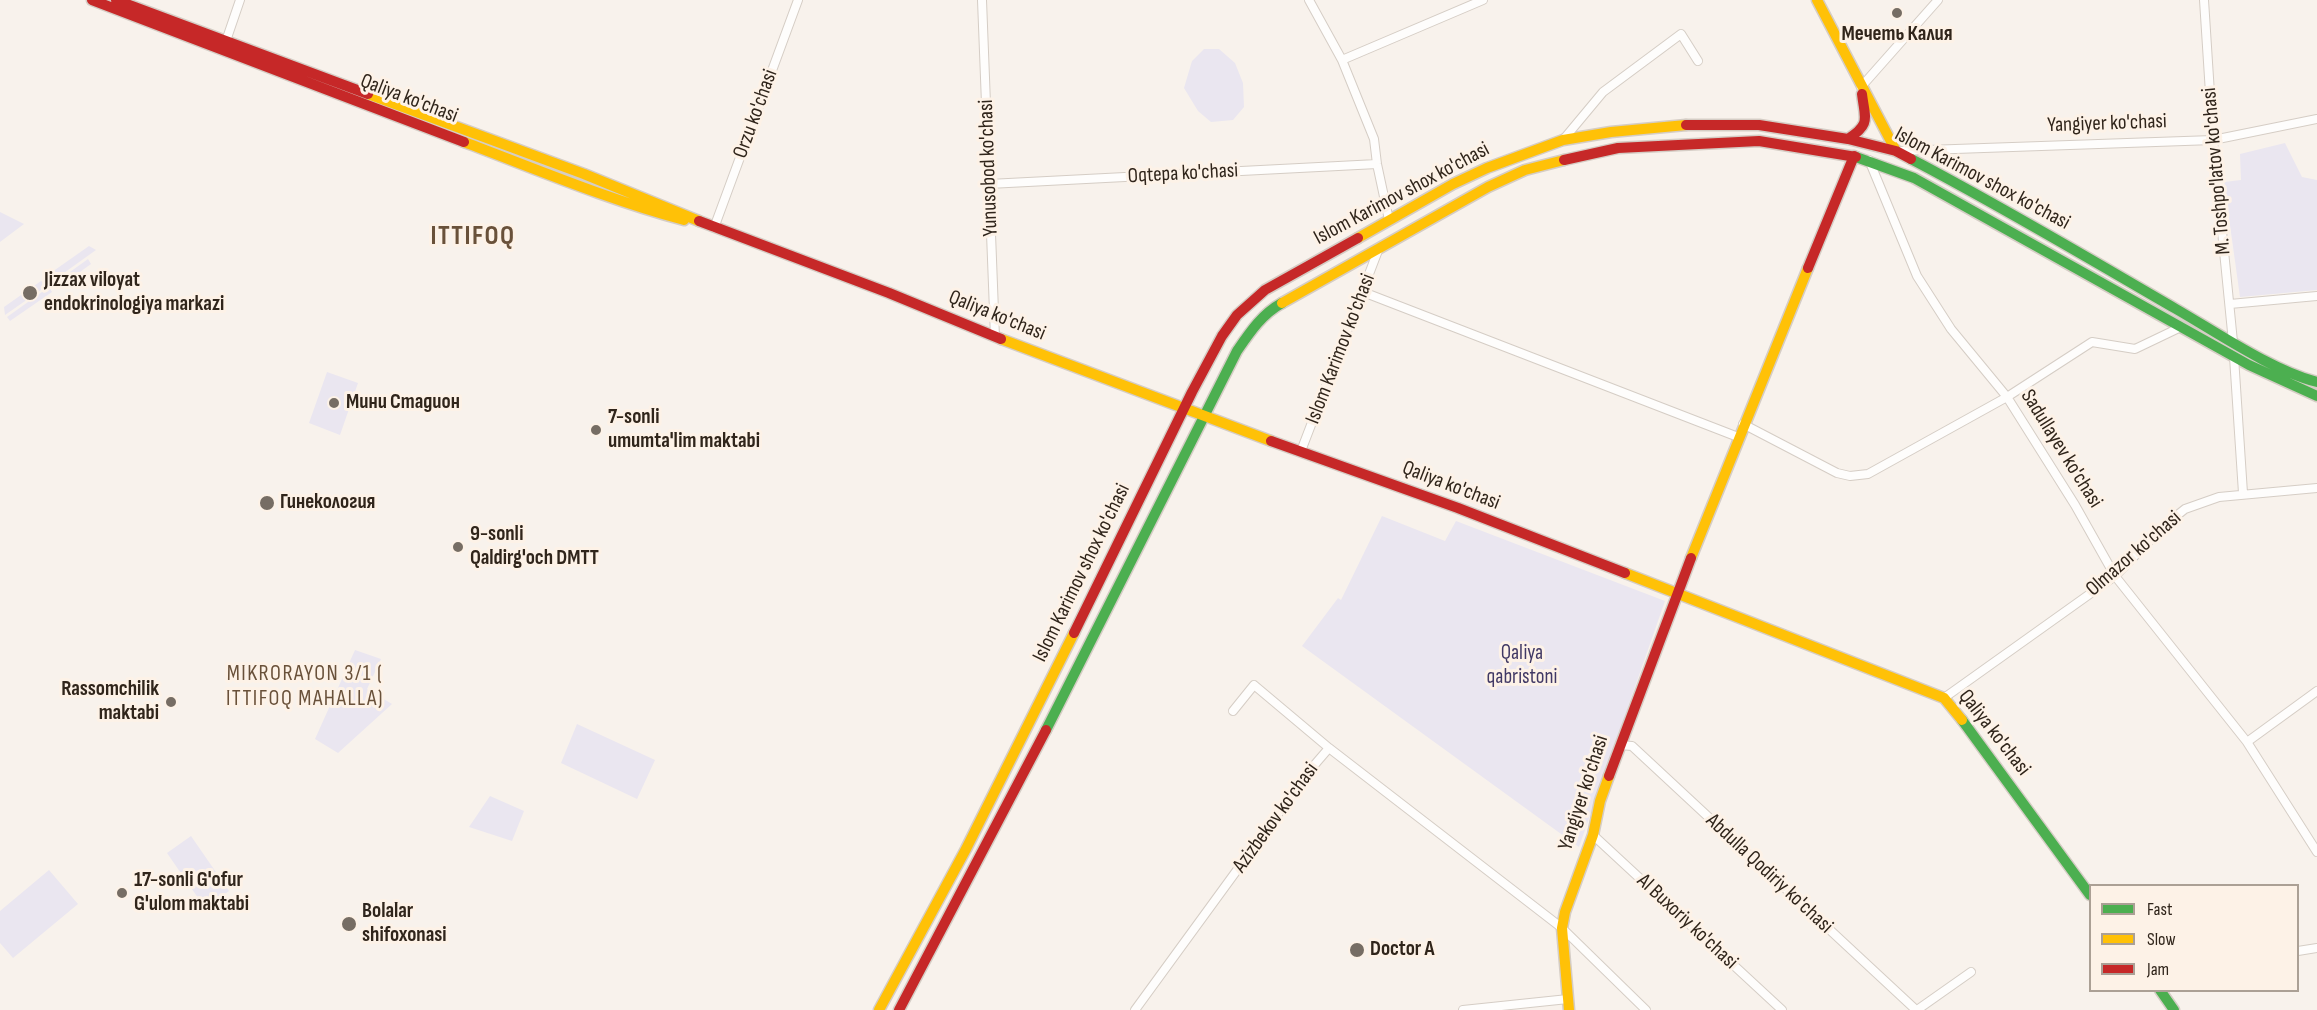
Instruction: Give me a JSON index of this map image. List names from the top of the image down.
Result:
{
  "streets": {
    "main road": ["Qaliya ko'chasi", "Yangiyer ko'chasi", "Islom Karimov shox ko'chasi"],
    "street": [
      "Orzu ko'chasi",
      "Yunusobod ko'chasi",
      "M. Toshpo'latov ko'chasi",
      "Oqtepa ko'chasi",
      "Islom Karimov ko'chasi",
      "Sadullayev ko'chasi",
      "Olmazor ko'chasi",
      "Azizbekov ko'chasi",
      "Abdulla Qodiriy ko'chasi",
      "Al Buxoriy ko'chasi"
    ]
  },
  "crossings": [
    ["Qaliya ko'chasi", "Orzu ko'chasi"],
    ["Qaliya ko'chasi", "Yangiyer ko'chasi"],
    ["Qaliya ko'chasi", "Yunusobod ko'chasi"],
    ["Qaliya ko'chasi", "Islom Karimov shox ko'chasi"],
    ["Qaliya ko'chasi", "Islom Karimov ko'chasi"],
    ["Qaliya ko'chasi", "Olmazor ko'chasi"],
    ["Yangiyer ko'chasi", "M. Toshpo'latov ko'chasi"],
    ["Yangiyer ko'chasi", "Islom Karimov shox ko'chasi"],
    ["Yangiyer ko'chasi", "Azizbekov ko'chasi"],
    ["Yangiyer ko'chasi", "Abdulla Qodiriy ko'chasi"],
    ["Yangiyer ko'chasi", "Al Buxoriy ko'chasi"],
    ["Yunusobod ko'chasi", "Oqtepa ko'chasi"],
    ["M. Toshpo'latov ko'chasi", "Islom Karimov shox ko'chasi"],
    ["Islom Karimov shox ko'chasi", "Islom Karimov ko'chasi"],
    ["Islom Karimov shox ko'chasi", "Sadullayev ko'chasi"],
    ["Sadullayev ko'chasi", "Olmazor ko'chasi"]
  ],
  "districts": ["ITTIFOQ", "MIKRORAYON 3/1 ( ITTIFOQ MAHALLA)"],
  "parks": ["Qaliya qabristoni"],
  "places": [
    "Мечеть Калия",
    "Jizzax viloyat endokrinologiya markazi",
    "Мини Стадион",
    "7-sonli umumta'lim maktabi",
    "Гинекология",
    "9-sonli Qaldirg'och DMTT",
    "Rassomchilik maktabi",
    "17-sonli G'ofur G'ulom maktabi",
    "Bolalar shifoxonasi",
    "Doctor A"
  ],
  "legend": ["Fast", "Slow", "Jam"]
}
